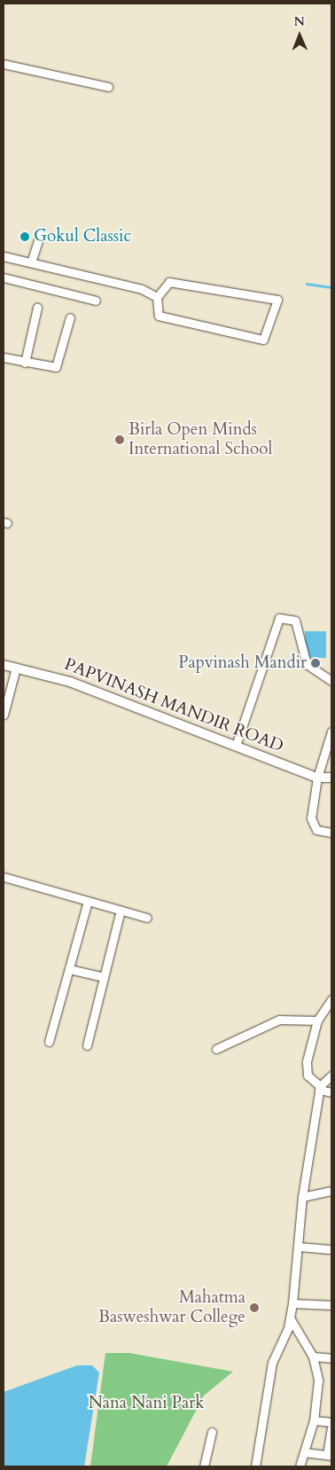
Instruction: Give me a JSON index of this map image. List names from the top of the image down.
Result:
{
  "streets": {
    "street": ["PAPVINASH MANDIR ROAD"]
  },
  "parks": ["Nana Nani Park"],
  "places": [
    "Gokul Classic",
    "Birla Open Minds International School",
    "Papvinash Mandir",
    "Mahatma Basweshwar College"
  ],
  "north": "top"
}
